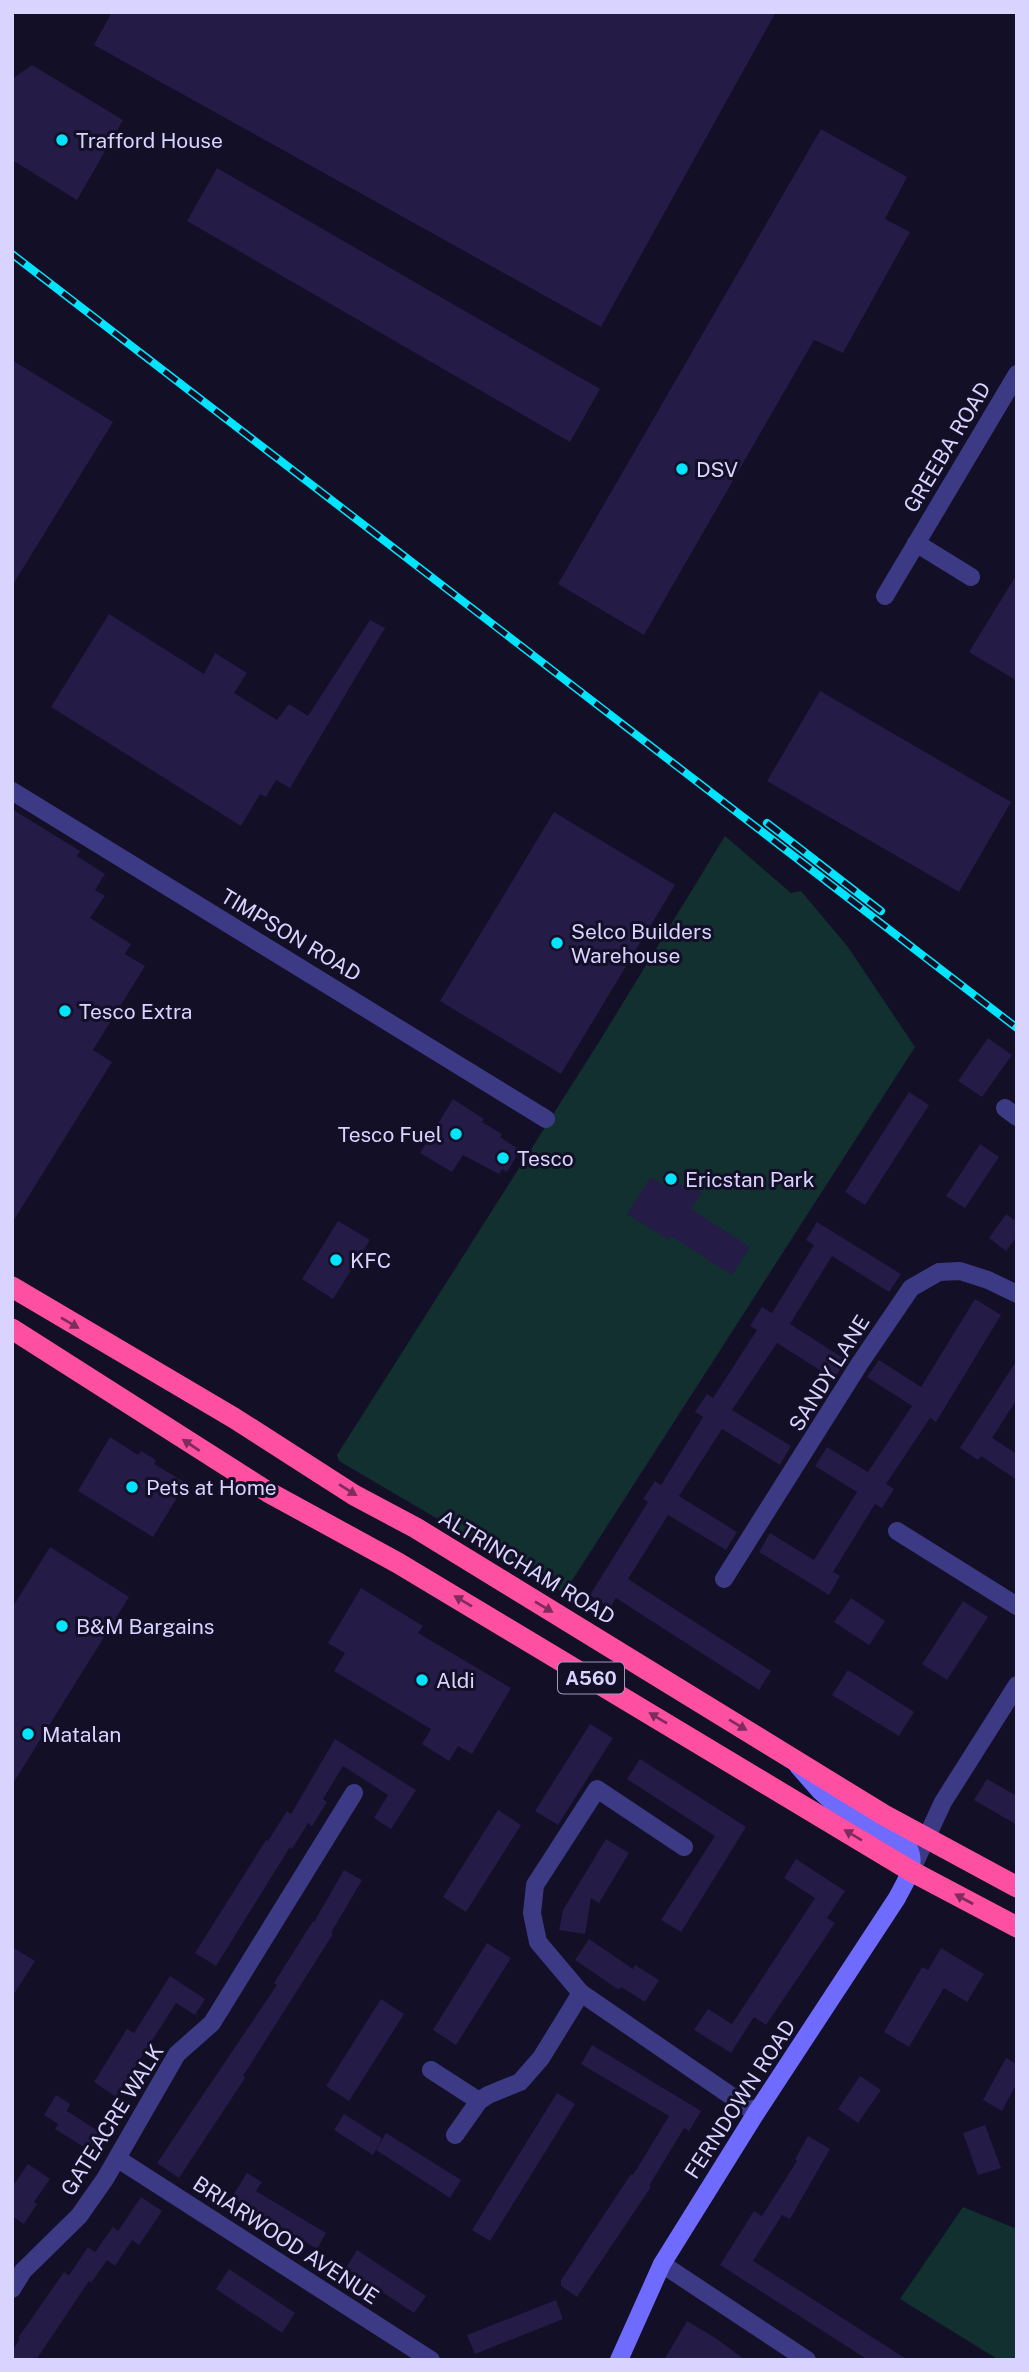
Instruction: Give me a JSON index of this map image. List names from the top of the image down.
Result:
{
  "streets": {
    "highway": ["ALTRINCHAM ROAD", "A560"],
    "main road": ["FERNDOWN ROAD"],
    "street": [
      "GREEBA ROAD",
      "TIMPSON ROAD",
      "SANDY LANE",
      "GATEACRE WALK",
      "BRIARWOOD AVENUE"
    ]
  },
  "crossings": [
    ["A560", "FERNDOWN ROAD"],
    ["GATEACRE WALK", "BRIARWOOD AVENUE"]
  ],
  "places": [
    "Trafford House",
    "DSV",
    "Selco Builders Warehouse",
    "Tesco Extra",
    "Tesco Fuel",
    "Tesco",
    "Ericstan Park",
    "KFC",
    "Pets at Home",
    "B&M Bargains",
    "Aldi",
    "Matalan"
  ]
}
